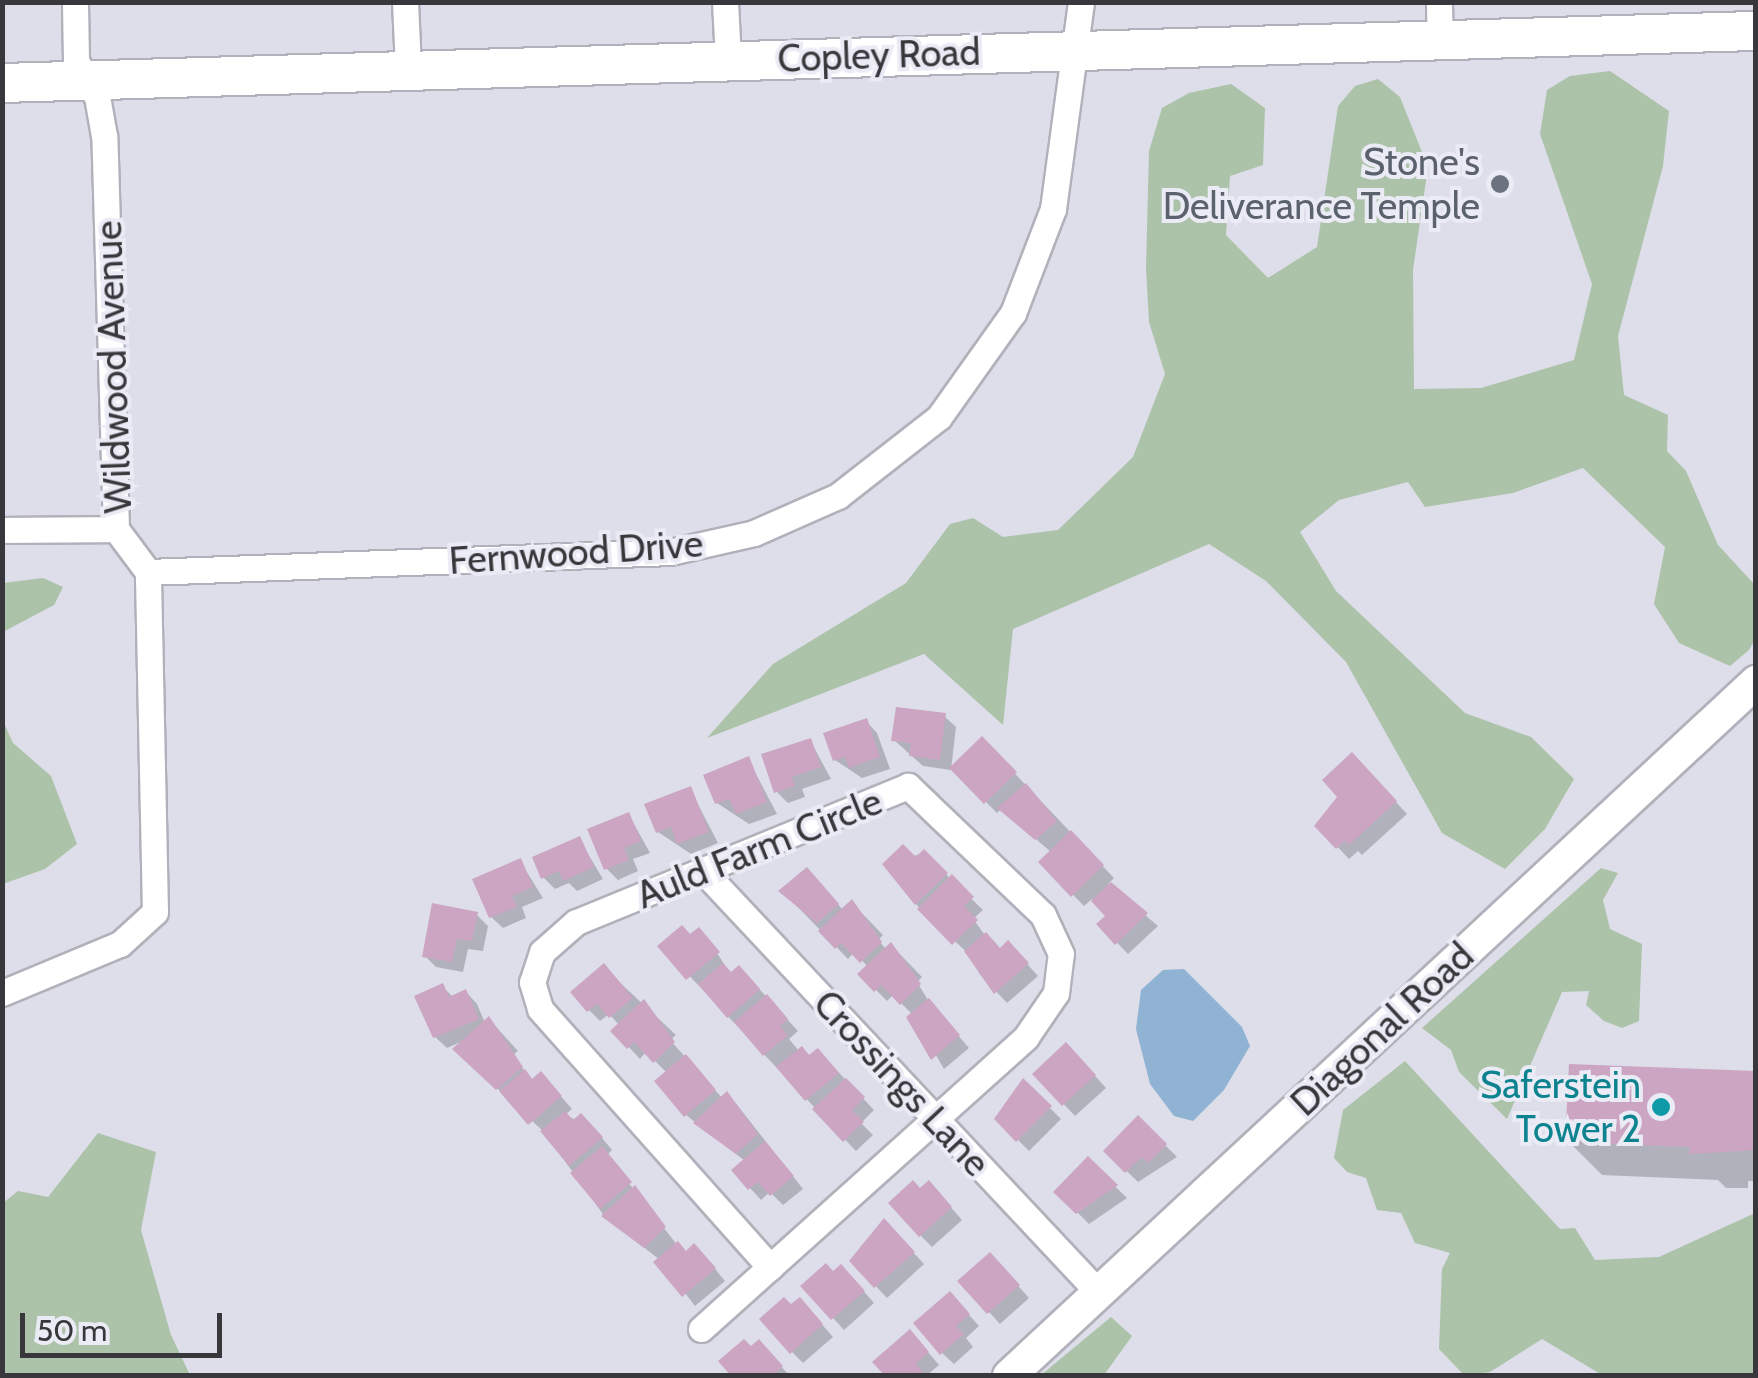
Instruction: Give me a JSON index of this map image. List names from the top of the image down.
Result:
{
  "streets": {
    "main road": ["Copley Road"],
    "street": [
      "Wildwood Avenue",
      "Fernwood Drive",
      "Auld Farm Circle",
      "Diagonal Road",
      "Crossings Lane"
    ]
  },
  "crossings": [
    ["Copley Road", "Wildwood Avenue"],
    ["Copley Road", "Fernwood Drive"],
    ["Wildwood Avenue", "Fernwood Drive"],
    ["Auld Farm Circle", "Crossings Lane"],
    ["Diagonal Road", "Crossings Lane"]
  ],
  "places": ["Stone's Deliverance Temple", "Saferstein Tower 2"],
  "scale_bar": "50 m"
}
